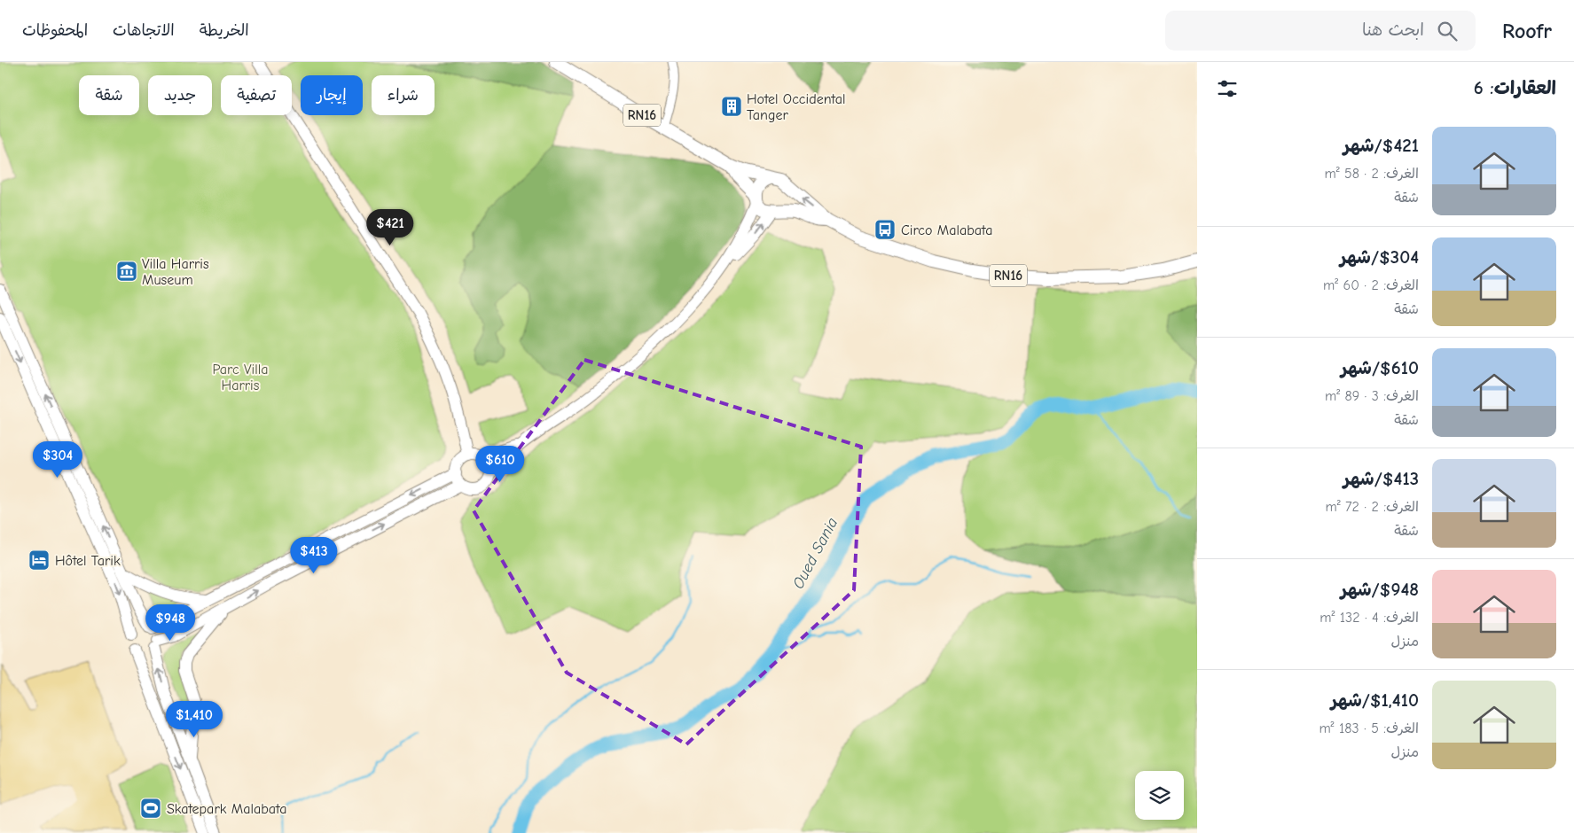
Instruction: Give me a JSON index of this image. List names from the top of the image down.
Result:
{
  "streets": {
    "main road": ["RN16"]
  },
  "water": ["Oued Sania"],
  "parks": ["Parc Villa Harris"],
  "places": {
    "building": ["Hotel Occidental Tanger"],
    "bus stop": ["Circo Malabata"],
    "museum": ["Villa Harris Museum"],
    "hotel": ["Hôtel Tarik"],
    "sports": ["Skatepark Malabata"]
  },
  "page": {
    "header": "Roofr",
    "search": "ابحث هنا",
    "nav": ["الخريطة", "الاتجاهات", "المحفوظات"],
    "heading": "العقارات: 6",
    "chip": [
      "شراء",
      "إيجار",
      "تصفية",
      "جديد",
      "شقة"
    ],
    "list": [
      {
        "name": "$421/شهر",
        "note": "الغرف: 2 · 58 m² · شقة"
      },
      {
        "name": "$304/شهر",
        "note": "الغرف: 2 · 60 m² · شقة"
      },
      {
        "name": "$610/شهر",
        "note": "الغرف: 3 · 89 m² · شقة"
      },
      {
        "name": "$413/شهر",
        "note": "الغرف: 2 · 72 m² · شقة"
      },
      {
        "name": "$948/شهر",
        "note": "الغرف: 4 · 132 m² · منزل"
      },
      {
        "name": "$1,410/شهر",
        "note": "الغرف: 5 · 183 m² · منزل"
      }
    ],
    "price": [
      "$421",
      "$304",
      "$610",
      "$413",
      "$948",
      "$1,410"
    ]
  }
}
